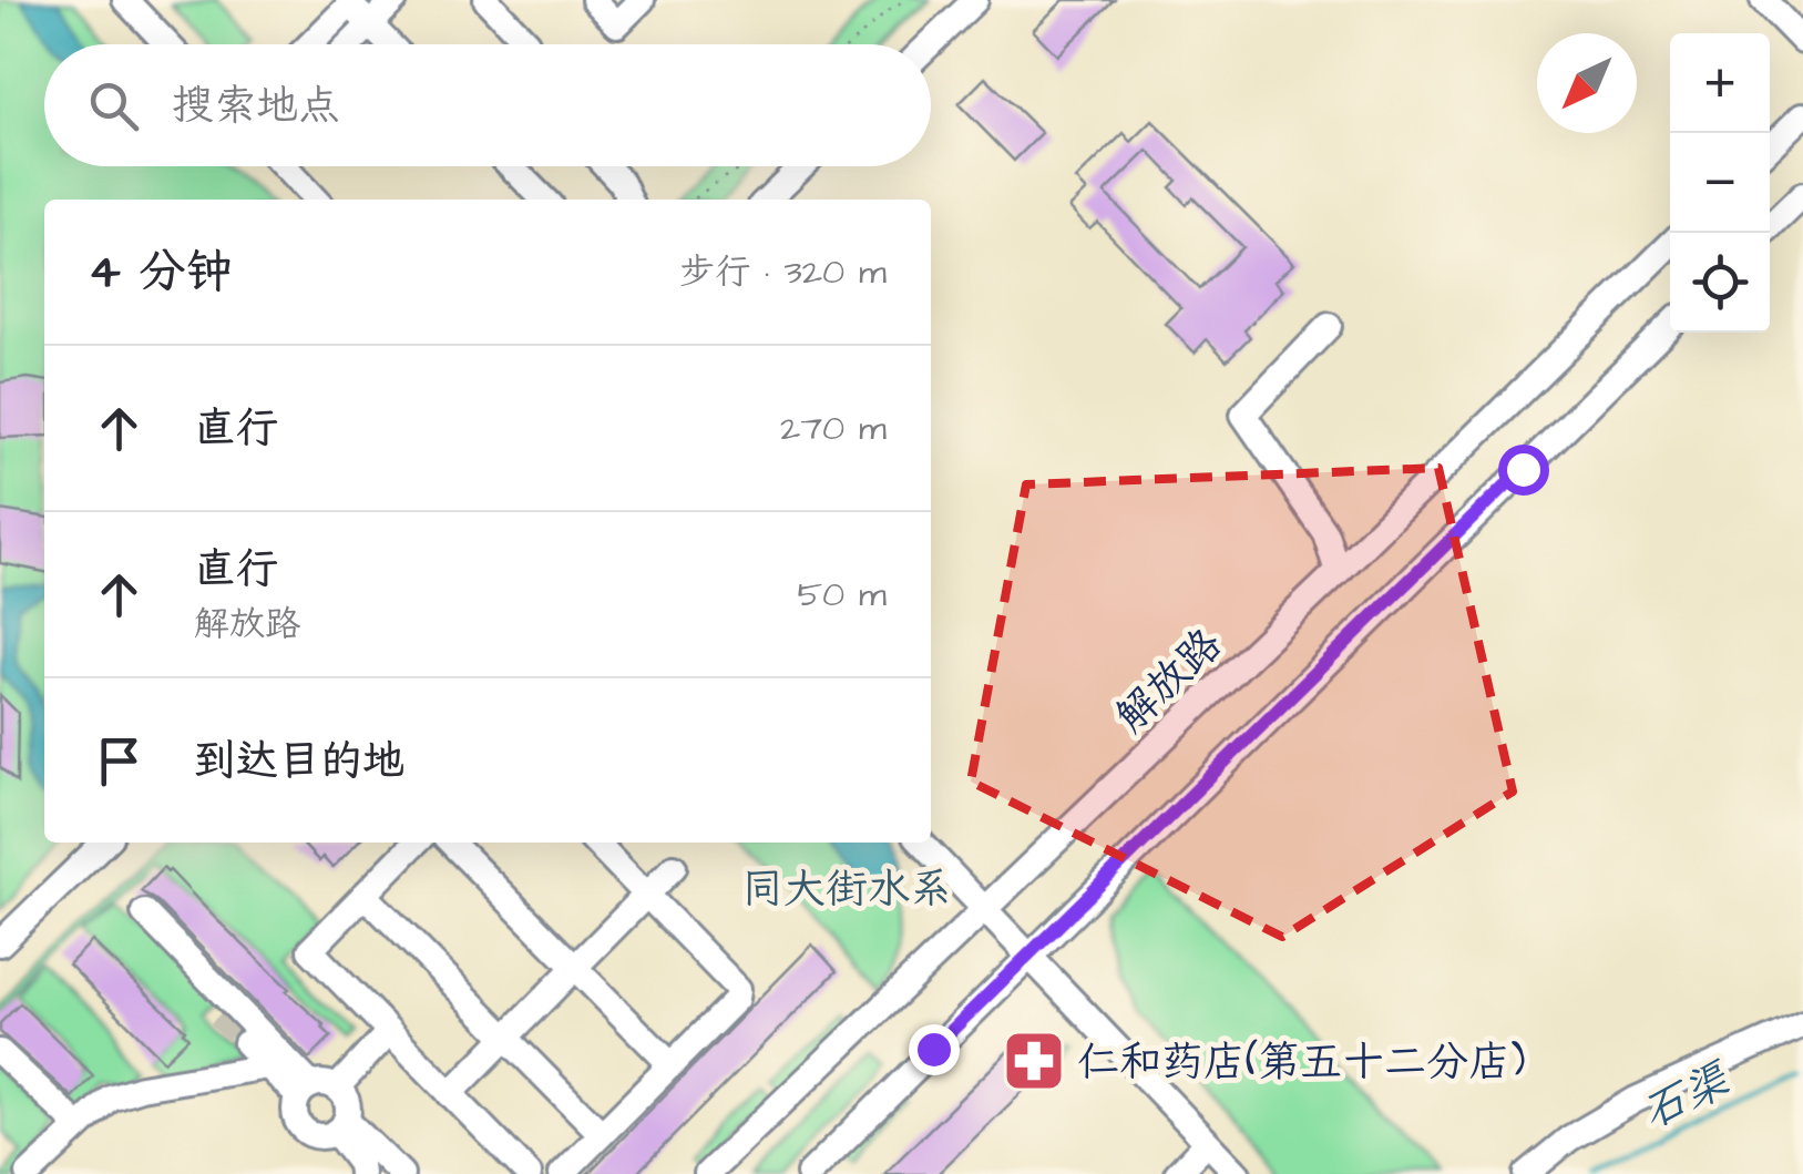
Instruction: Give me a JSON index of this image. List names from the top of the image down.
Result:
{
  "streets": {
    "street": ["解放路"]
  },
  "water": ["石渠"],
  "parks": ["同大街水系"],
  "places": {
    "pharmacy": ["仁和药店(第五十二分店)"]
  },
  "north": "bottom left",
  "page": {
    "map_buttons": ["+", "−"],
    "search": "搜索地点",
    "heading": ["4 分钟", "步行 · 320 m"],
    "list": [
      ["直行", "270 m"],
      ["直行", "解放路", "50 m"],
      "到达目的地"
    ]
  }
}
